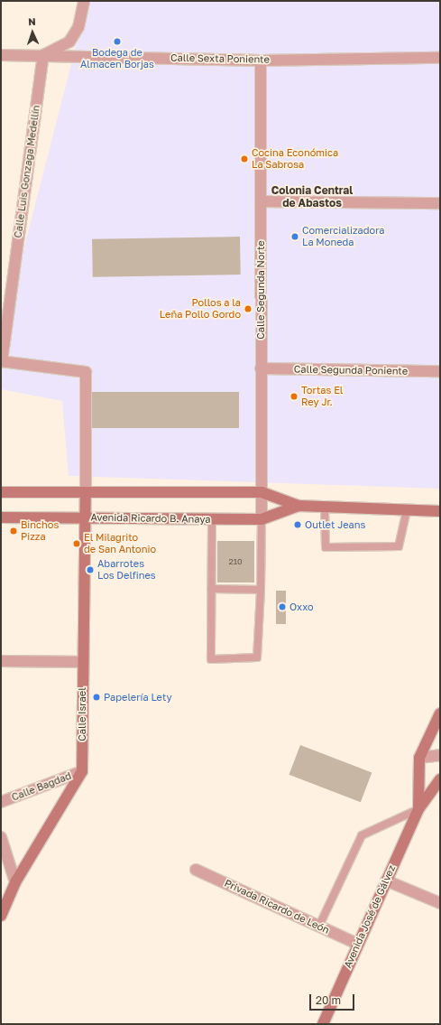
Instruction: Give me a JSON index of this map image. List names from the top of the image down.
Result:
{
  "streets": {
    "main road": ["Avenida Ricardo B. Anaya", "Calle Israel", "Avenida José de Gálvez"],
    "street": [
      "Calle Sexta Poniente",
      "Calle Luis Gonzaga Medellín",
      "Calle Segunda Norte",
      "Calle Segunda Poniente",
      "Calle Bagdad",
      "Privada Ricardo de León"
    ]
  },
  "crossings": [
    ["Calle Sexta Poniente", "Calle Luis Gonzaga Medellín"],
    ["Calle Sexta Poniente", "Calle Segunda Norte"],
    ["Calle Segunda Norte", "Calle Segunda Poniente"],
    ["Calle Segunda Norte", "Avenida Ricardo B. Anaya"],
    ["Avenida Ricardo B. Anaya", "Calle Israel"],
    ["Calle Israel", "Calle Bagdad"],
    ["Privada Ricardo de León", "Avenida José de Gálvez"]
  ],
  "districts": ["Colonia Central de Abastos"],
  "places": [
    "Bodega de Almacen Borjas",
    "Cocina Económica La Sabrosa",
    "Comercializadora La Moneda",
    "Pollos a la Leña Pollo Gordo",
    "Tortas El Rey Jr.",
    "Outlet Jeans",
    "Binchos Pizza",
    "El Milagrito de San Antonio",
    "Abarrotes Los Delfines",
    "Oxxo",
    "Papelería Lety"
  ],
  "house_numbers": ["210"],
  "scale_bar": "20 m",
  "north": "top"
}
